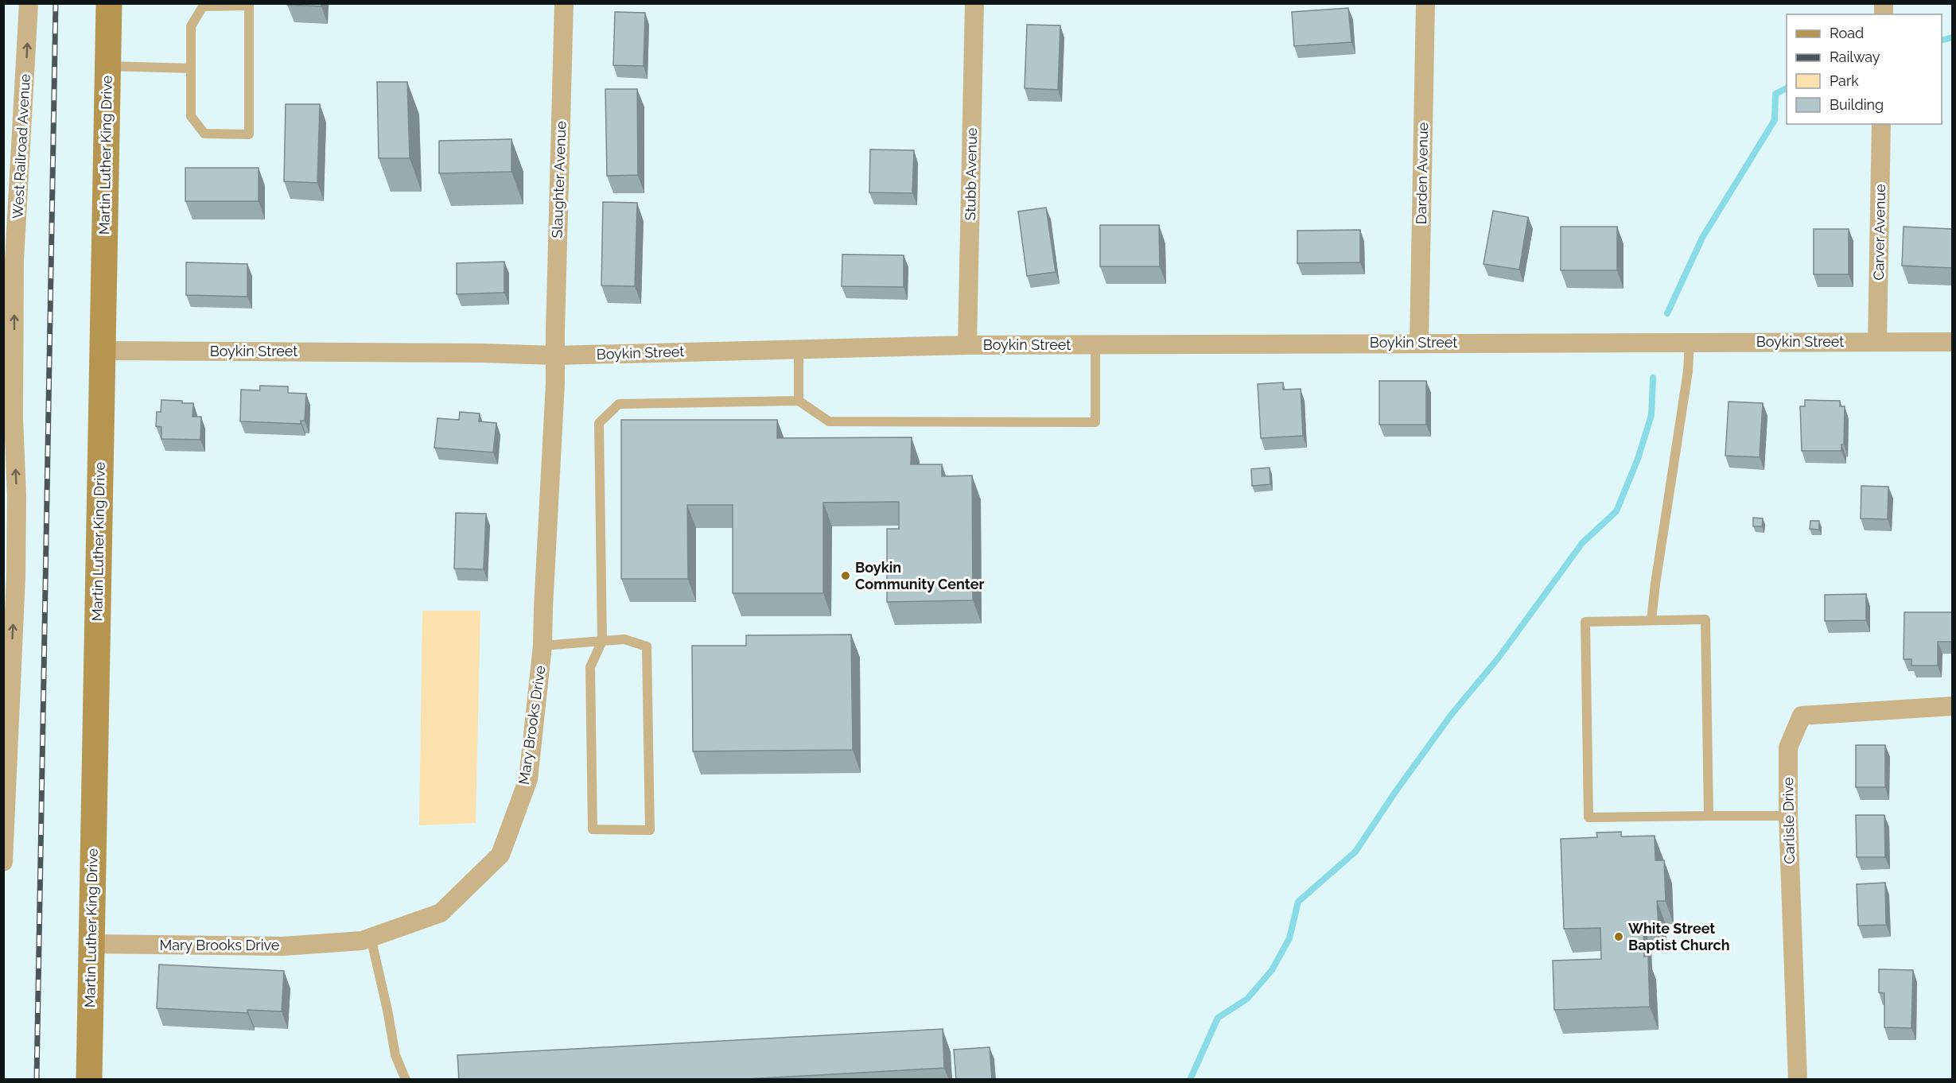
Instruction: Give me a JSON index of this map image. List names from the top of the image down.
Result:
{
  "streets": {
    "main road": ["Martin Luther King Drive"],
    "street": [
      "West Railroad Avenue",
      "Darden Avenue",
      "Stubb Avenue",
      "Slaughter Avenue",
      "Carver Avenue",
      "Boykin Street",
      "Mary Brooks Drive",
      "Carlisle Drive"
    ]
  },
  "crossings": [
    ["Martin Luther King Drive", "Boykin Street"],
    ["Martin Luther King Drive", "Mary Brooks Drive"],
    ["Darden Avenue", "Boykin Street"],
    ["Stubb Avenue", "Boykin Street"],
    ["Slaughter Avenue", "Boykin Street"],
    ["Slaughter Avenue", "Mary Brooks Drive"],
    ["Carver Avenue", "Boykin Street"],
    ["Boykin Street", "Mary Brooks Drive"]
  ],
  "one_way": ["West Railroad Avenue"],
  "places": ["Boykin Community Center", "White Street Baptist Church"],
  "legend": [
    "Road",
    "Railway",
    "Park",
    "Building"
  ]
}
